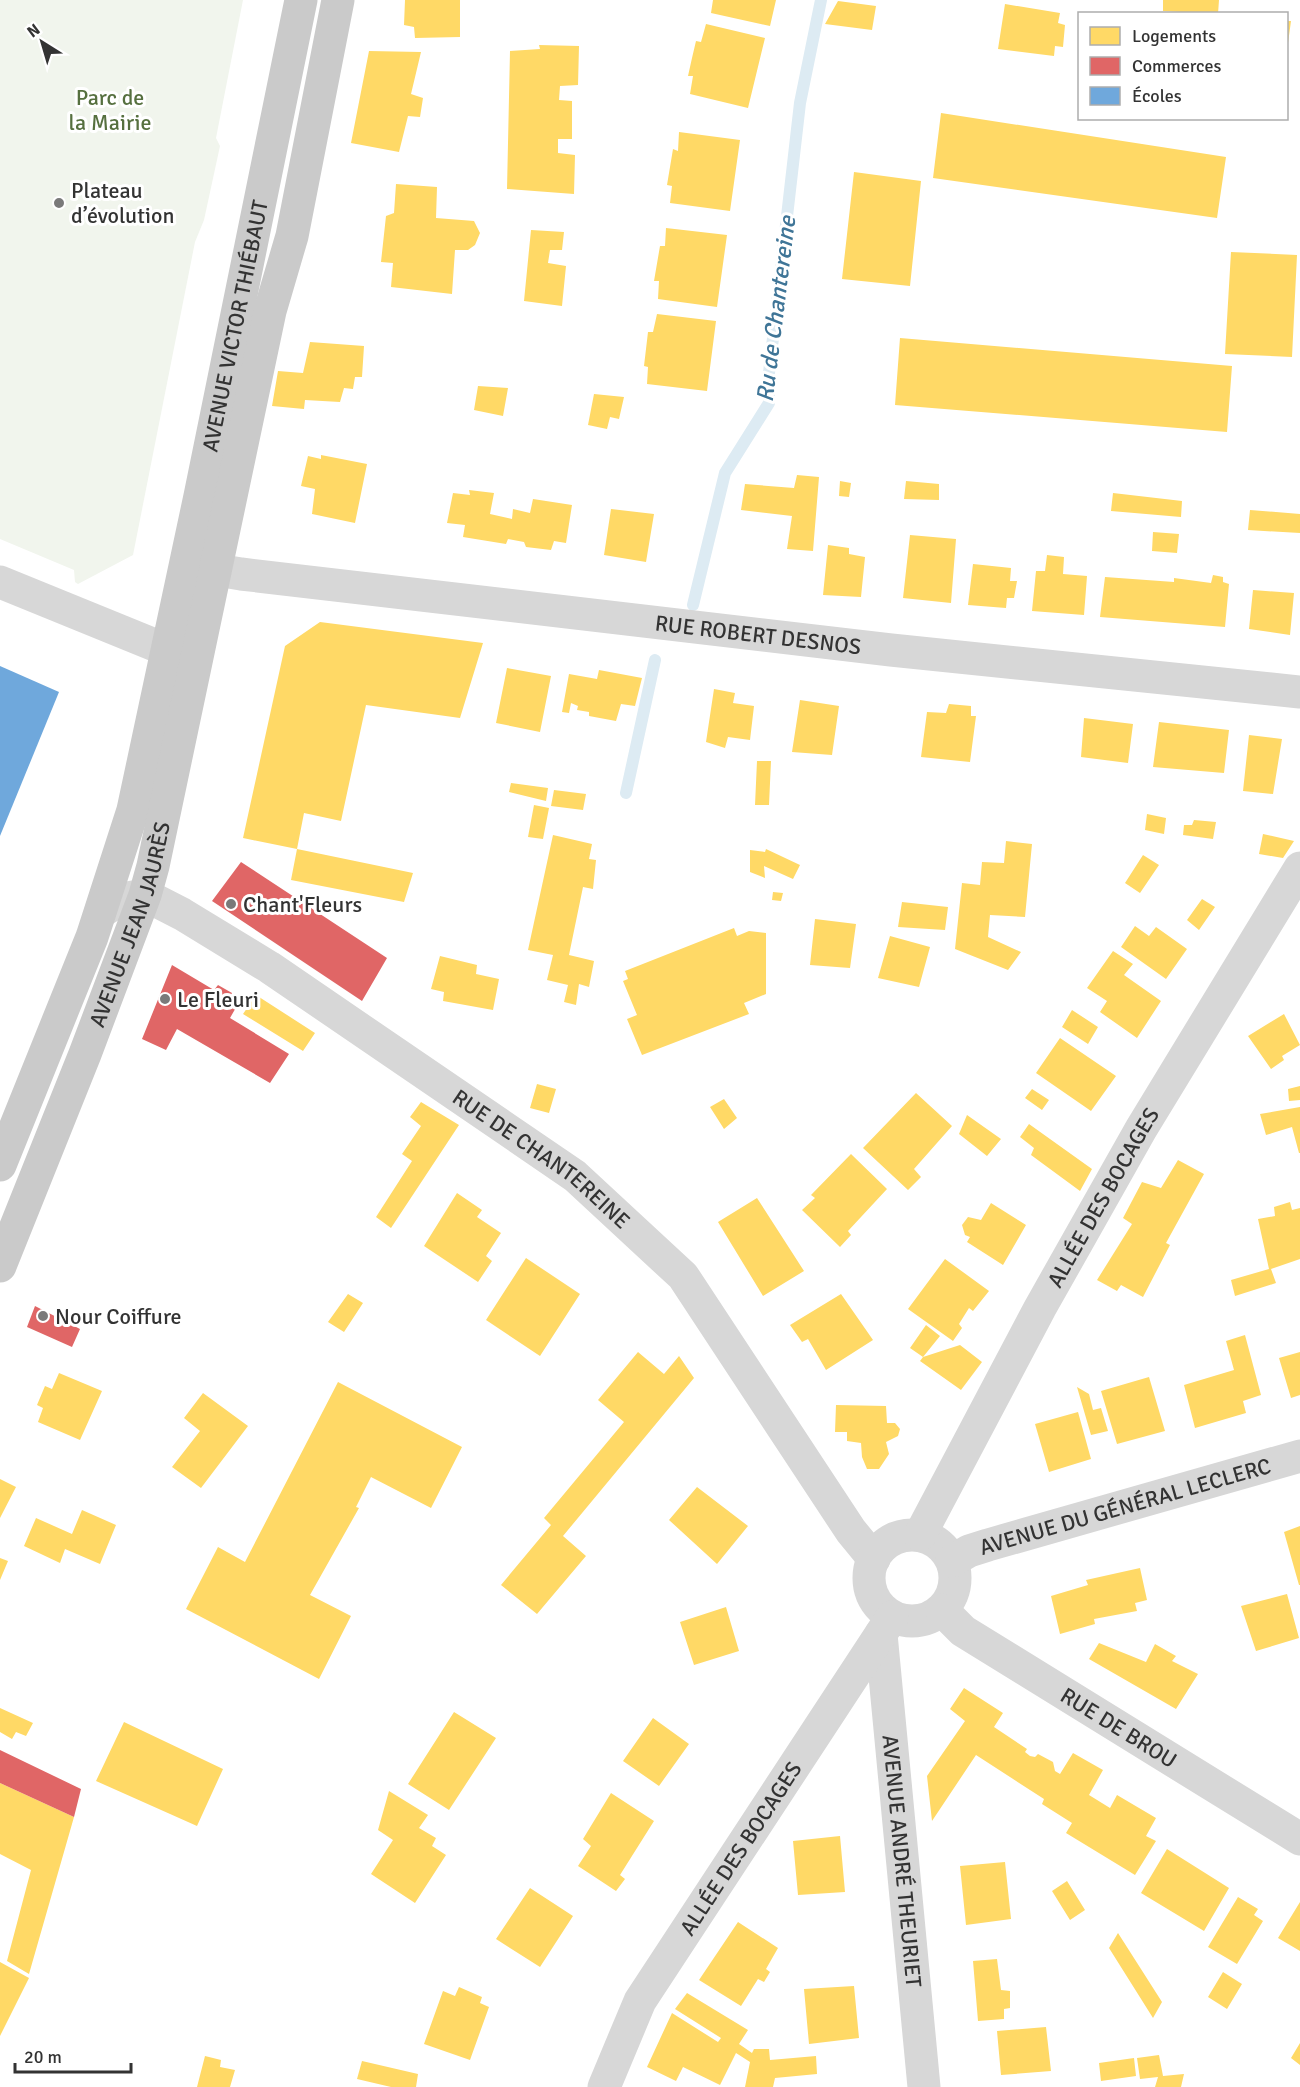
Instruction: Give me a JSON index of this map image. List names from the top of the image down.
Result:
{
  "streets": {
    "main road": ["AVENUE VICTOR THIÉBAUT", "AVENUE JEAN JAURÈS"],
    "street": [
      "RUE ROBERT DESNOS",
      "RUE DE CHANTEREINE",
      "ALLÉE DES BOCAGES",
      "AVENUE DU GÉNÉRAL LECLERC",
      "RUE DE BROU",
      "AVENUE ANDRÉ THEURIET"
    ]
  },
  "crossings": [
    ["AVENUE VICTOR THIÉBAUT", "RUE ROBERT DESNOS"],
    ["AVENUE VICTOR THIÉBAUT", "AVENUE JEAN JAURÈS"],
    ["RUE ROBERT DESNOS", "AVENUE JEAN JAURÈS"],
    ["AVENUE JEAN JAURÈS", "RUE DE CHANTEREINE"],
    ["RUE DE CHANTEREINE", "ALLÉE DES BOCAGES"],
    ["RUE DE CHANTEREINE", "AVENUE DU GÉNÉRAL LECLERC"],
    ["RUE DE CHANTEREINE", "RUE DE BROU"],
    ["RUE DE CHANTEREINE", "AVENUE ANDRÉ THEURIET"],
    ["ALLÉE DES BOCAGES", "AVENUE DU GÉNÉRAL LECLERC"],
    ["ALLÉE DES BOCAGES", "RUE DE BROU"],
    ["ALLÉE DES BOCAGES", "AVENUE ANDRÉ THEURIET"],
    ["AVENUE DU GÉNÉRAL LECLERC", "RUE DE BROU"],
    ["AVENUE DU GÉNÉRAL LECLERC", "AVENUE ANDRÉ THEURIET"],
    ["RUE DE BROU", "AVENUE ANDRÉ THEURIET"]
  ],
  "water": ["Ru de Chantereine"],
  "parks": ["Parc de la Mairie"],
  "places": [
    "Plateau d’évolution",
    "Chant'Fleurs",
    "Le Fleuri",
    "Nour Coiffure"
  ],
  "legend": ["Logements", "Commerces", "Écoles"],
  "scale_bar": "20 m",
  "north": "top left"
}
